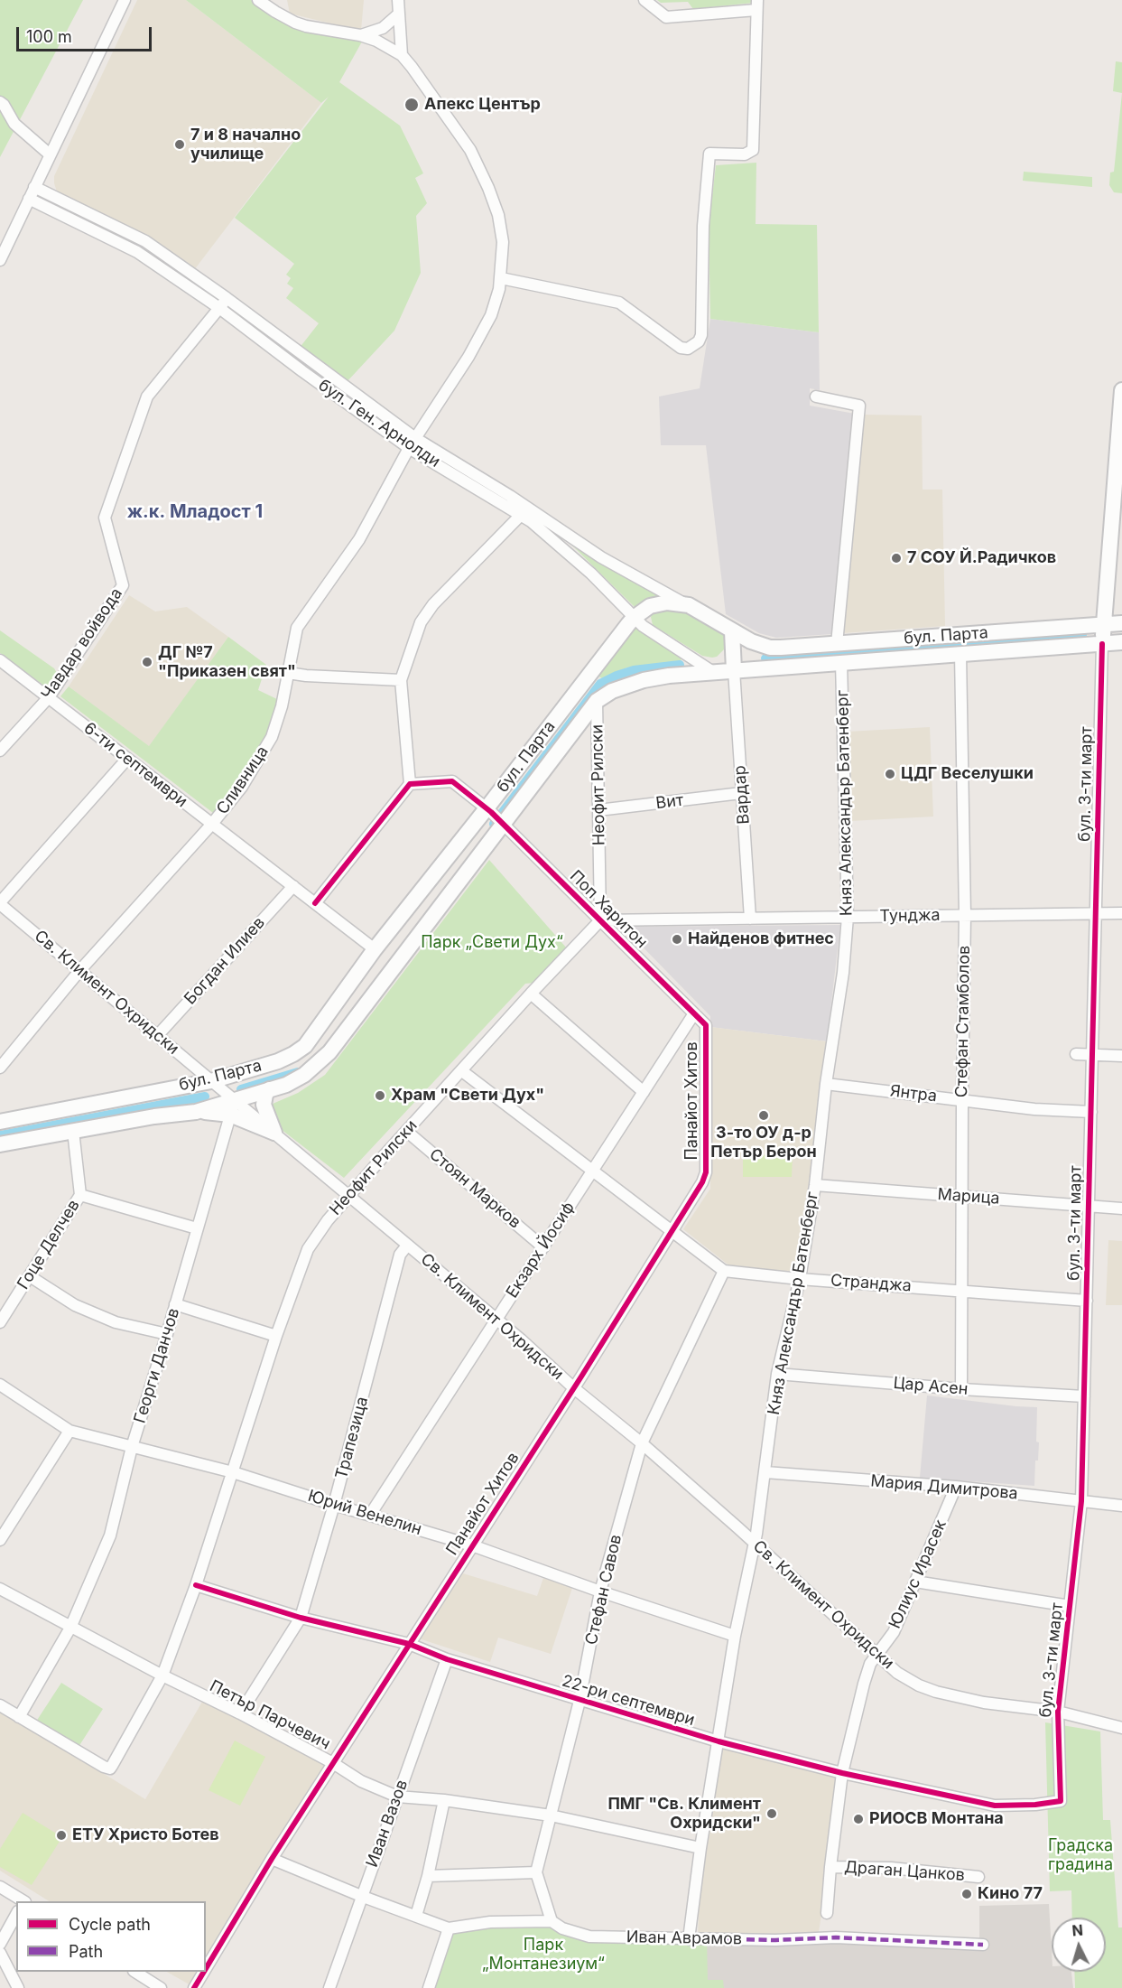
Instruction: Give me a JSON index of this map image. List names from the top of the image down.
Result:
{
  "streets": {
    "main road": ["бул. Парта", "бул. 3-ти март"],
    "street": [
      "бул. Ген. Арнолди",
      "Чавдар войвода",
      "6-ти септември",
      "Сливница",
      "Неофит Рилски",
      "Вардар",
      "Вит",
      "Княз Александър Батенберг",
      "Поп Харитон",
      "Тунджа",
      "Богдан Илиев",
      "Св. Климент Охридски",
      "Стефан Стамболов",
      "Янтра",
      "Панайот Хитов",
      "Стоян Марков",
      "Марица",
      "Гоце Делчев",
      "Екзарх Йосиф",
      "Странджа",
      "Георги Данчов",
      "Цар Асен",
      "Трапезица",
      "Мария Димитрова",
      "Юрий Венелин",
      "Юлиус Ирасек",
      "Стефан Савов",
      "22-ри септември",
      "Петър Парчевич",
      "Иван Вазов",
      "Драган Цанков",
      "Иван Аврамов"
    ]
  },
  "crossings": [
    ["бул. Ген. Арнолди", "бул. Парта"],
    ["бул. Ген. Арнолди", "Чавдар войвода"],
    ["бул. Ген. Арнолди", "Сливница"],
    ["бул. Парта", "6-ти септември"],
    ["бул. Парта", "бул. 3-ти март"],
    ["бул. Парта", "Неофит Рилски"],
    ["бул. Парта", "Вардар"],
    ["бул. Парта", "Княз Александър Батенберг"],
    ["бул. Парта", "Поп Харитон"],
    ["бул. Парта", "Св. Климент Охридски"],
    ["бул. Парта", "Стефан Стамболов"],
    ["бул. Парта", "Гоце Делчев"],
    ["бул. Парта", "Георги Данчов"],
    ["Чавдар войвода", "6-ти септември"],
    ["6-ти септември", "Сливница"],
    ["6-ти септември", "Богдан Илиев"],
    ["Сливница", "Св. Климент Охридски"],
    ["бул. 3-ти март", "Тунджа"],
    ["бул. 3-ти март", "Св. Климент Охридски"],
    ["бул. 3-ти март", "Янтра"],
    ["бул. 3-ти март", "Марица"],
    ["бул. 3-ти март", "Странджа"],
    ["бул. 3-ти март", "Цар Асен"],
    ["бул. 3-ти март", "Мария Димитрова"],
    ["бул. 3-ти март", "22-ри септември"],
    ["Неофит Рилски", "Вит"],
    ["Неофит Рилски", "Поп Харитон"],
    ["Неофит Рилски", "Тунджа"],
    ["Неофит Рилски", "Св. Климент Охридски"],
    ["Неофит Рилски", "Стоян Марков"],
    ["Неофит Рилски", "Георги Данчов"],
    ["Неофит Рилски", "Юрий Венелин"],
    ["Неофит Рилски", "22-ри септември"],
    ["Неофит Рилски", "Петър Парчевич"],
    ["Вардар", "Вит"],
    ["Вардар", "Тунджа"],
    ["Княз Александър Батенберг", "Тунджа"],
    ["Княз Александър Батенберг", "Св. Климент Охридски"],
    ["Княз Александър Батенберг", "Янтра"],
    ["Княз Александър Батенберг", "Марица"],
    ["Княз Александър Батенберг", "Странджа"],
    ["Княз Александър Батенберг", "Цар Асен"],
    ["Княз Александър Батенберг", "Мария Димитрова"],
    ["Княз Александър Батенберг", "Юрий Венелин"],
    ["Княз Александър Батенберг", "22-ри септември"],
    ["Княз Александър Батенберг", "Петър Парчевич"],
    ["Княз Александър Батенберг", "Иван Аврамов"],
    ["Поп Харитон", "Тунджа"],
    ["Поп Харитон", "Панайот Хитов"],
    ["Поп Харитон", "Екзарх Йосиф"],
    ["Тунджа", "Стефан Стамболов"],
    ["Богдан Илиев", "Св. Климент Охридски"],
    ["Св. Климент Охридски", "Панайот Хитов"],
    ["Св. Климент Охридски", "Екзарх Йосиф"],
    ["Св. Климент Охридски", "Георги Данчов"],
    ["Св. Климент Охридски", "Трапезица"],
    ["Св. Климент Охридски", "Юлиус Ирасек"],
    ["Св. Климент Охридски", "Стефан Савов"],
    ["Стефан Стамболов", "Янтра"],
    ["Стефан Стамболов", "Марица"],
    ["Стефан Стамболов", "Странджа"],
    ["Стефан Стамболов", "Цар Асен"],
    ["Панайот Хитов", "Екзарх Йосиф"],
    ["Панайот Хитов", "Юрий Венелин"],
    ["Панайот Хитов", "22-ри септември"],
    ["Панайот Хитов", "Петър Парчевич"],
    ["Панайот Хитов", "Иван Аврамов"],
    ["Стоян Марков", "Екзарх Йосиф"],
    ["Екзарх Йосиф", "Юрий Венелин"],
    ["Странджа", "Стефан Савов"],
    ["Георги Данчов", "Юрий Венелин"],
    ["Георги Данчов", "Петър Парчевич"],
    ["Трапезица", "Юрий Венелин"],
    ["Трапезица", "22-ри септември"],
    ["Трапезица", "Петър Парчевич"],
    ["Мария Димитрова", "Юлиус Ирасек"],
    ["Юрий Венелин", "Стефан Савов"],
    ["Юлиус Ирасек", "22-ри септември"],
    ["Юлиус Ирасек", "Драган Цанков"],
    ["Стефан Савов", "22-ри септември"],
    ["Стефан Савов", "Петър Парчевич"],
    ["22-ри септември", "Иван Вазов"],
    ["Петър Парчевич", "Иван Вазов"],
    ["Иван Вазов", "Иван Аврамов"]
  ],
  "districts": ["ж.к. Младост 1"],
  "parks": ["Парк „Свети Дух“", "Градска градина", "Парк „Монтанезиум“"],
  "places": [
    "Апекс Център",
    "7 и 8 начално училище",
    "7 СОУ Й.Радичков",
    "ДГ №7 \"Приказен свят\"",
    "ЦДГ Веселушки",
    "Найденов фитнес",
    "Храм \"Свети Дух\"",
    "3-то ОУ д-р Петър Берон",
    "ПМГ \"Св. Климент Охридски\"",
    "РИОСВ Монтана",
    "ЕТУ Христо Ботев",
    "Кино 77"
  ],
  "legend": ["Cycle path", "Path"],
  "scale_bar": "100 m",
  "north": "top"
}
